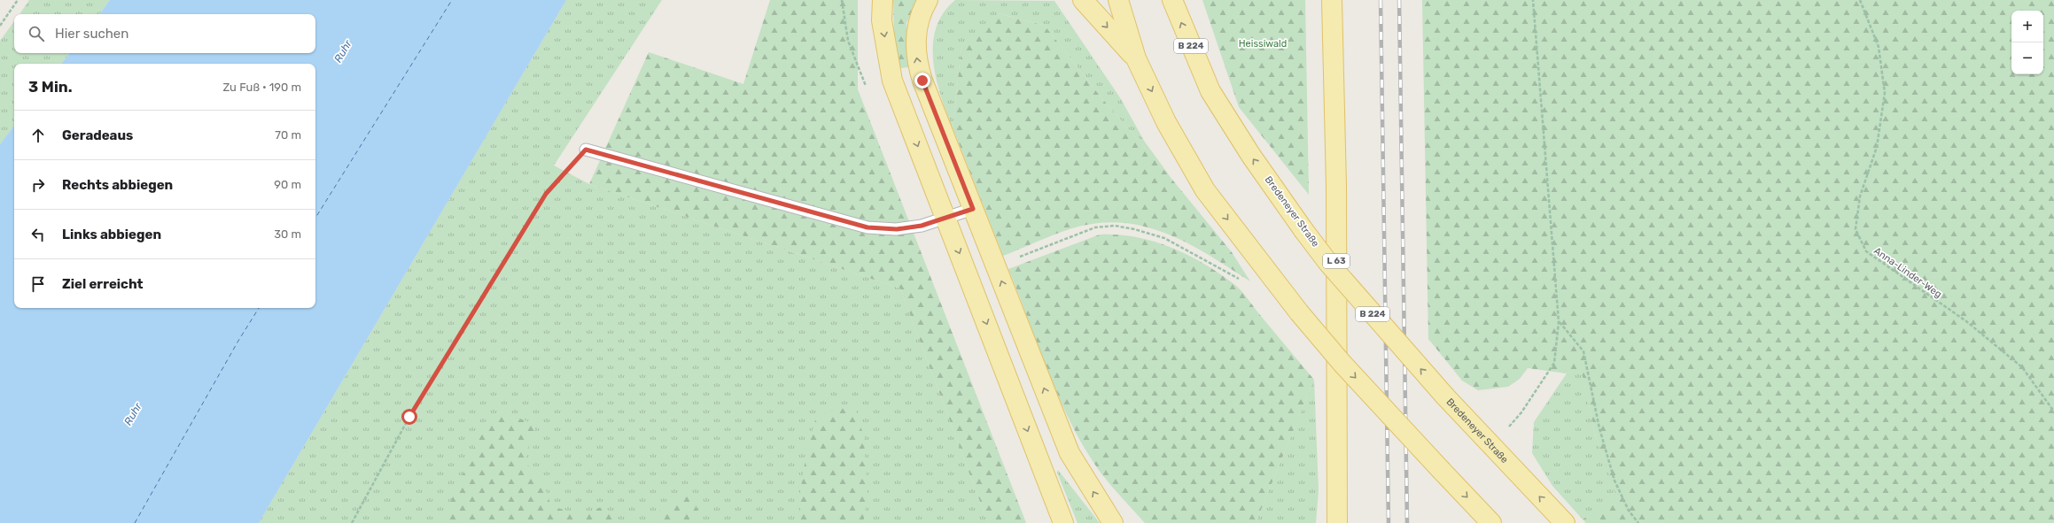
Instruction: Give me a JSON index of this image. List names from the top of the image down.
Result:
{
  "streets": {
    "main road": ["B 224", "Bredeneyer Straße", "L 63"],
    "path": ["Anna-Linder-Weg"]
  },
  "water": ["Ruhr"],
  "parks": ["Heissiwald"],
  "page": {
    "map_buttons": ["+", "−"],
    "search": "Hier suchen",
    "heading": ["3 Min.", "Zu Fuß · 190 m"],
    "list": [
      ["Geradeaus", "70 m"],
      ["Rechts abbiegen", "90 m"],
      ["Links abbiegen", "30 m"],
      "Ziel erreicht"
    ]
  }
}
